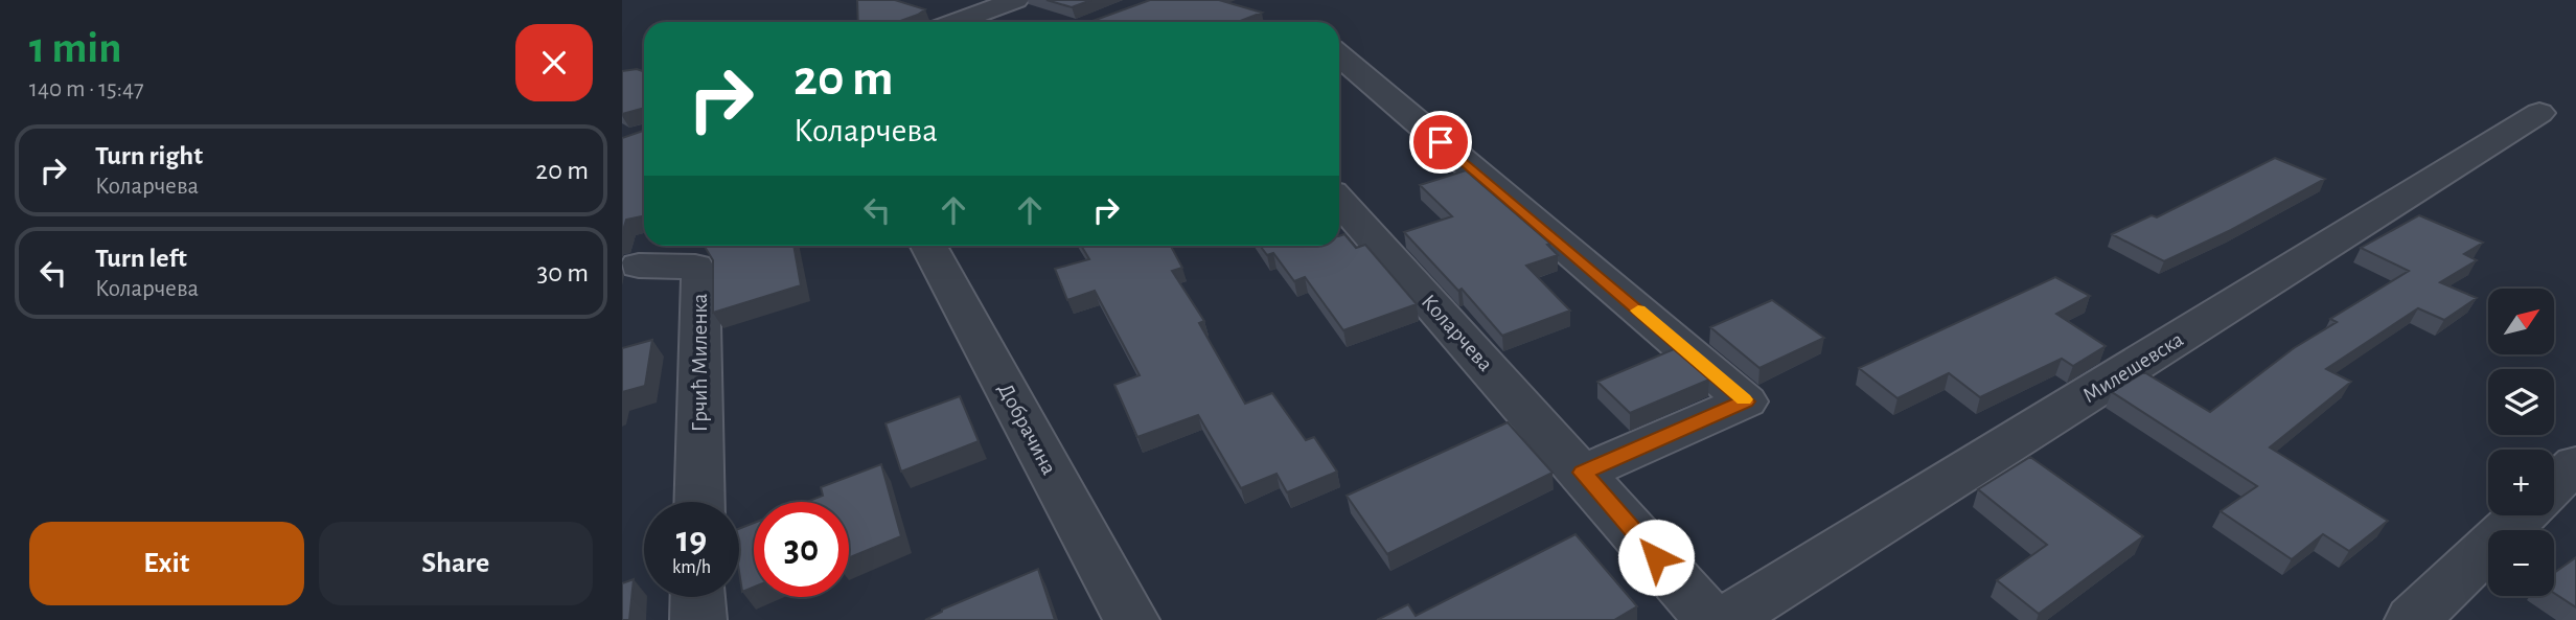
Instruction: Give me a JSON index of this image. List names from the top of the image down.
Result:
{
  "streets": {
    "street": [
      "Коларчева",
      "Грчић Миленка",
      "Милешевска",
      "Добрачина"
    ]
  },
  "north": "top right",
  "page": {
    "heading": ["1 min", "140 m · 15:47"],
    "turn": ["20 m", "Коларчева"],
    "list": [
      {
        "name": "Turn right",
        "note": "Коларчева",
        "value": "20 m"
      },
      {
        "name": "Turn left",
        "note": "Коларчева",
        "value": "30 m"
      }
    ],
    "map_buttons": ["+", "−"],
    "speed": "19 km/h",
    "limit": "30",
    "buttons": ["Exit", "Share"]
  }
}
